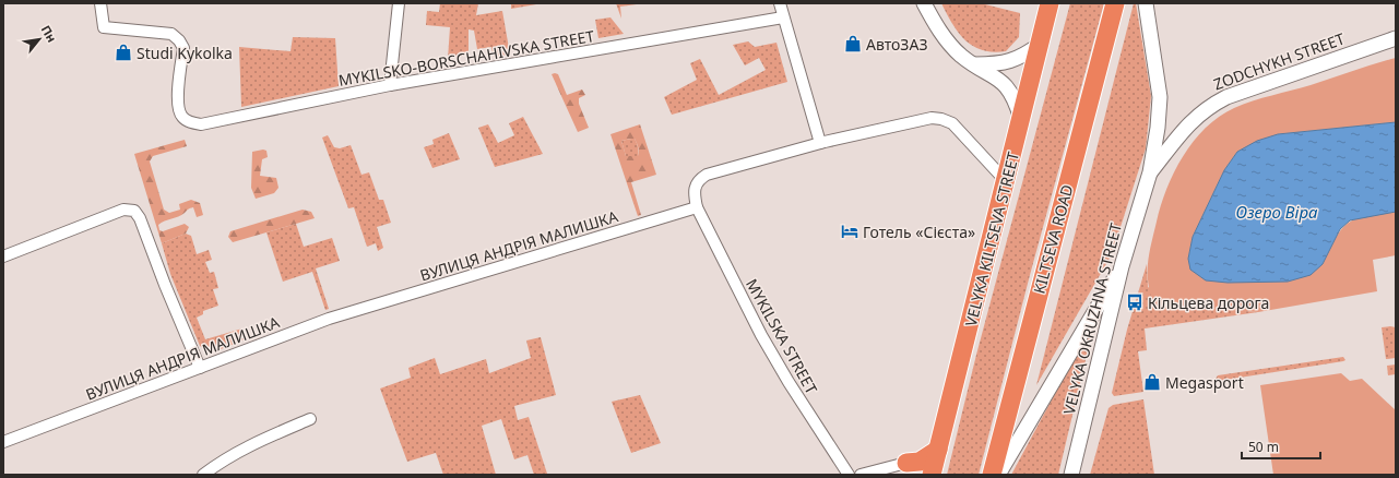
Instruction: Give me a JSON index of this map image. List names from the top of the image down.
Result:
{
  "streets": {
    "highway": ["VELYKA KILTSEVA STREET", "KILTSEVA ROAD"],
    "main road": ["ZODCHYKH STREET", "VELYKA OKRUZHNA STREET"],
    "street": ["MYKILSKO-BORSCHAHIVSKA STREET", "ВУЛИЦЯ АНДРІЯ МАЛИШКА", "MYKILSKA STREET"]
  },
  "crossings": [
    ["ZODCHYKH STREET", "VELYKA OKRUZHNA STREET"],
    ["ВУЛИЦЯ АНДРІЯ МАЛИШКА", "MYKILSKA STREET"]
  ],
  "water": ["Озеро Віра"],
  "places": {
    "shop": ["АвтоЗАЗ", "Studi Kykolka", "Megasport"],
    "hotel": ["Готель «Сієста»"],
    "bus stop": ["Кільцева дорога"]
  },
  "scale_bar": "50 m",
  "north": "top right"
}
